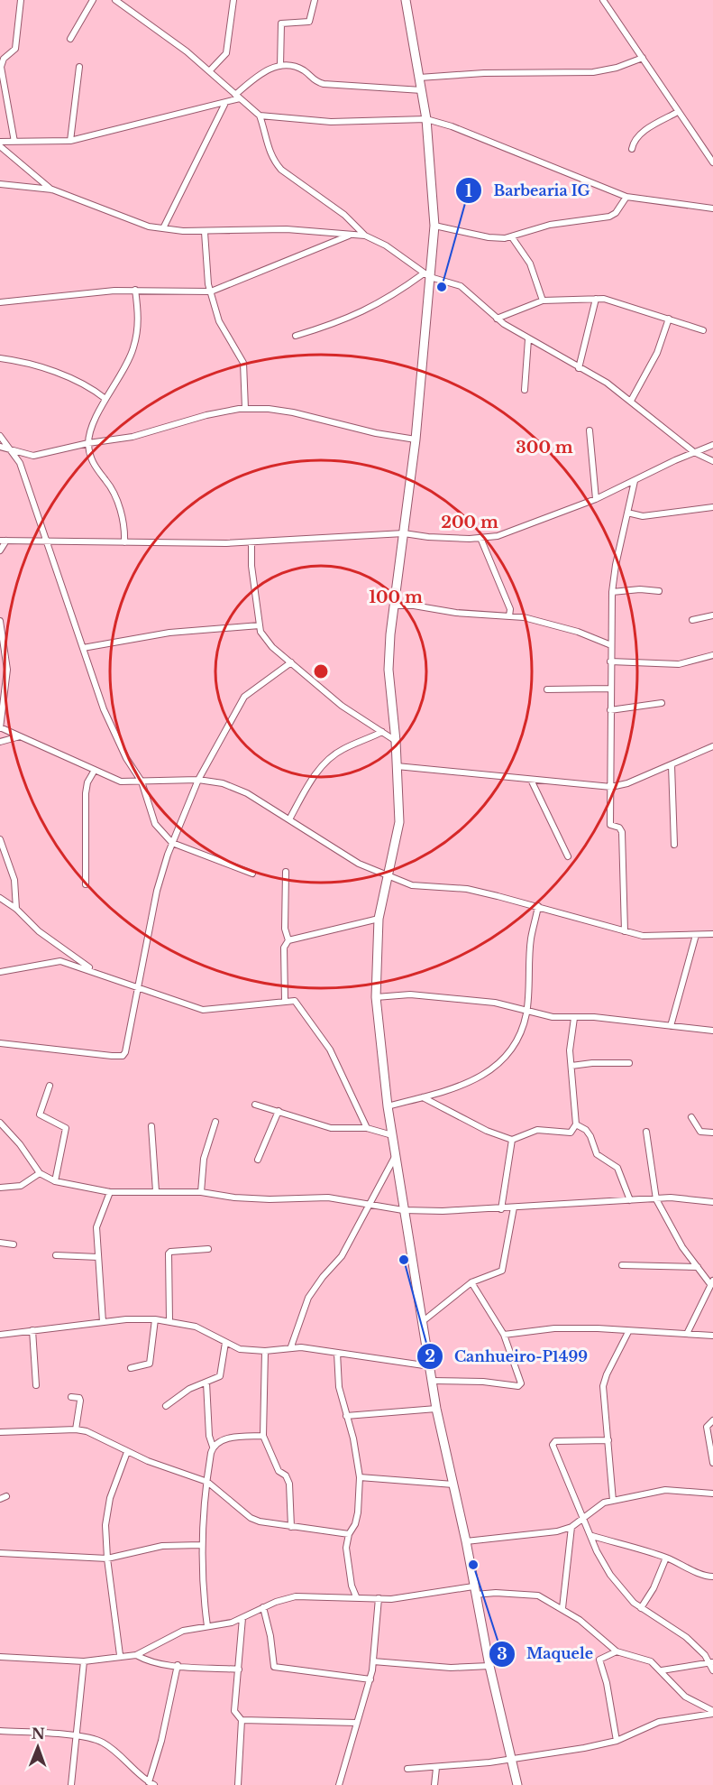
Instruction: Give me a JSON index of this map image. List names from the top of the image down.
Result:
{
  "places": ["Barbearia IG", "Canhueiro-P1499", "Maquele"],
  "north": "top",
  "rings": ["300 m", "200 m", "100 m"]
}
